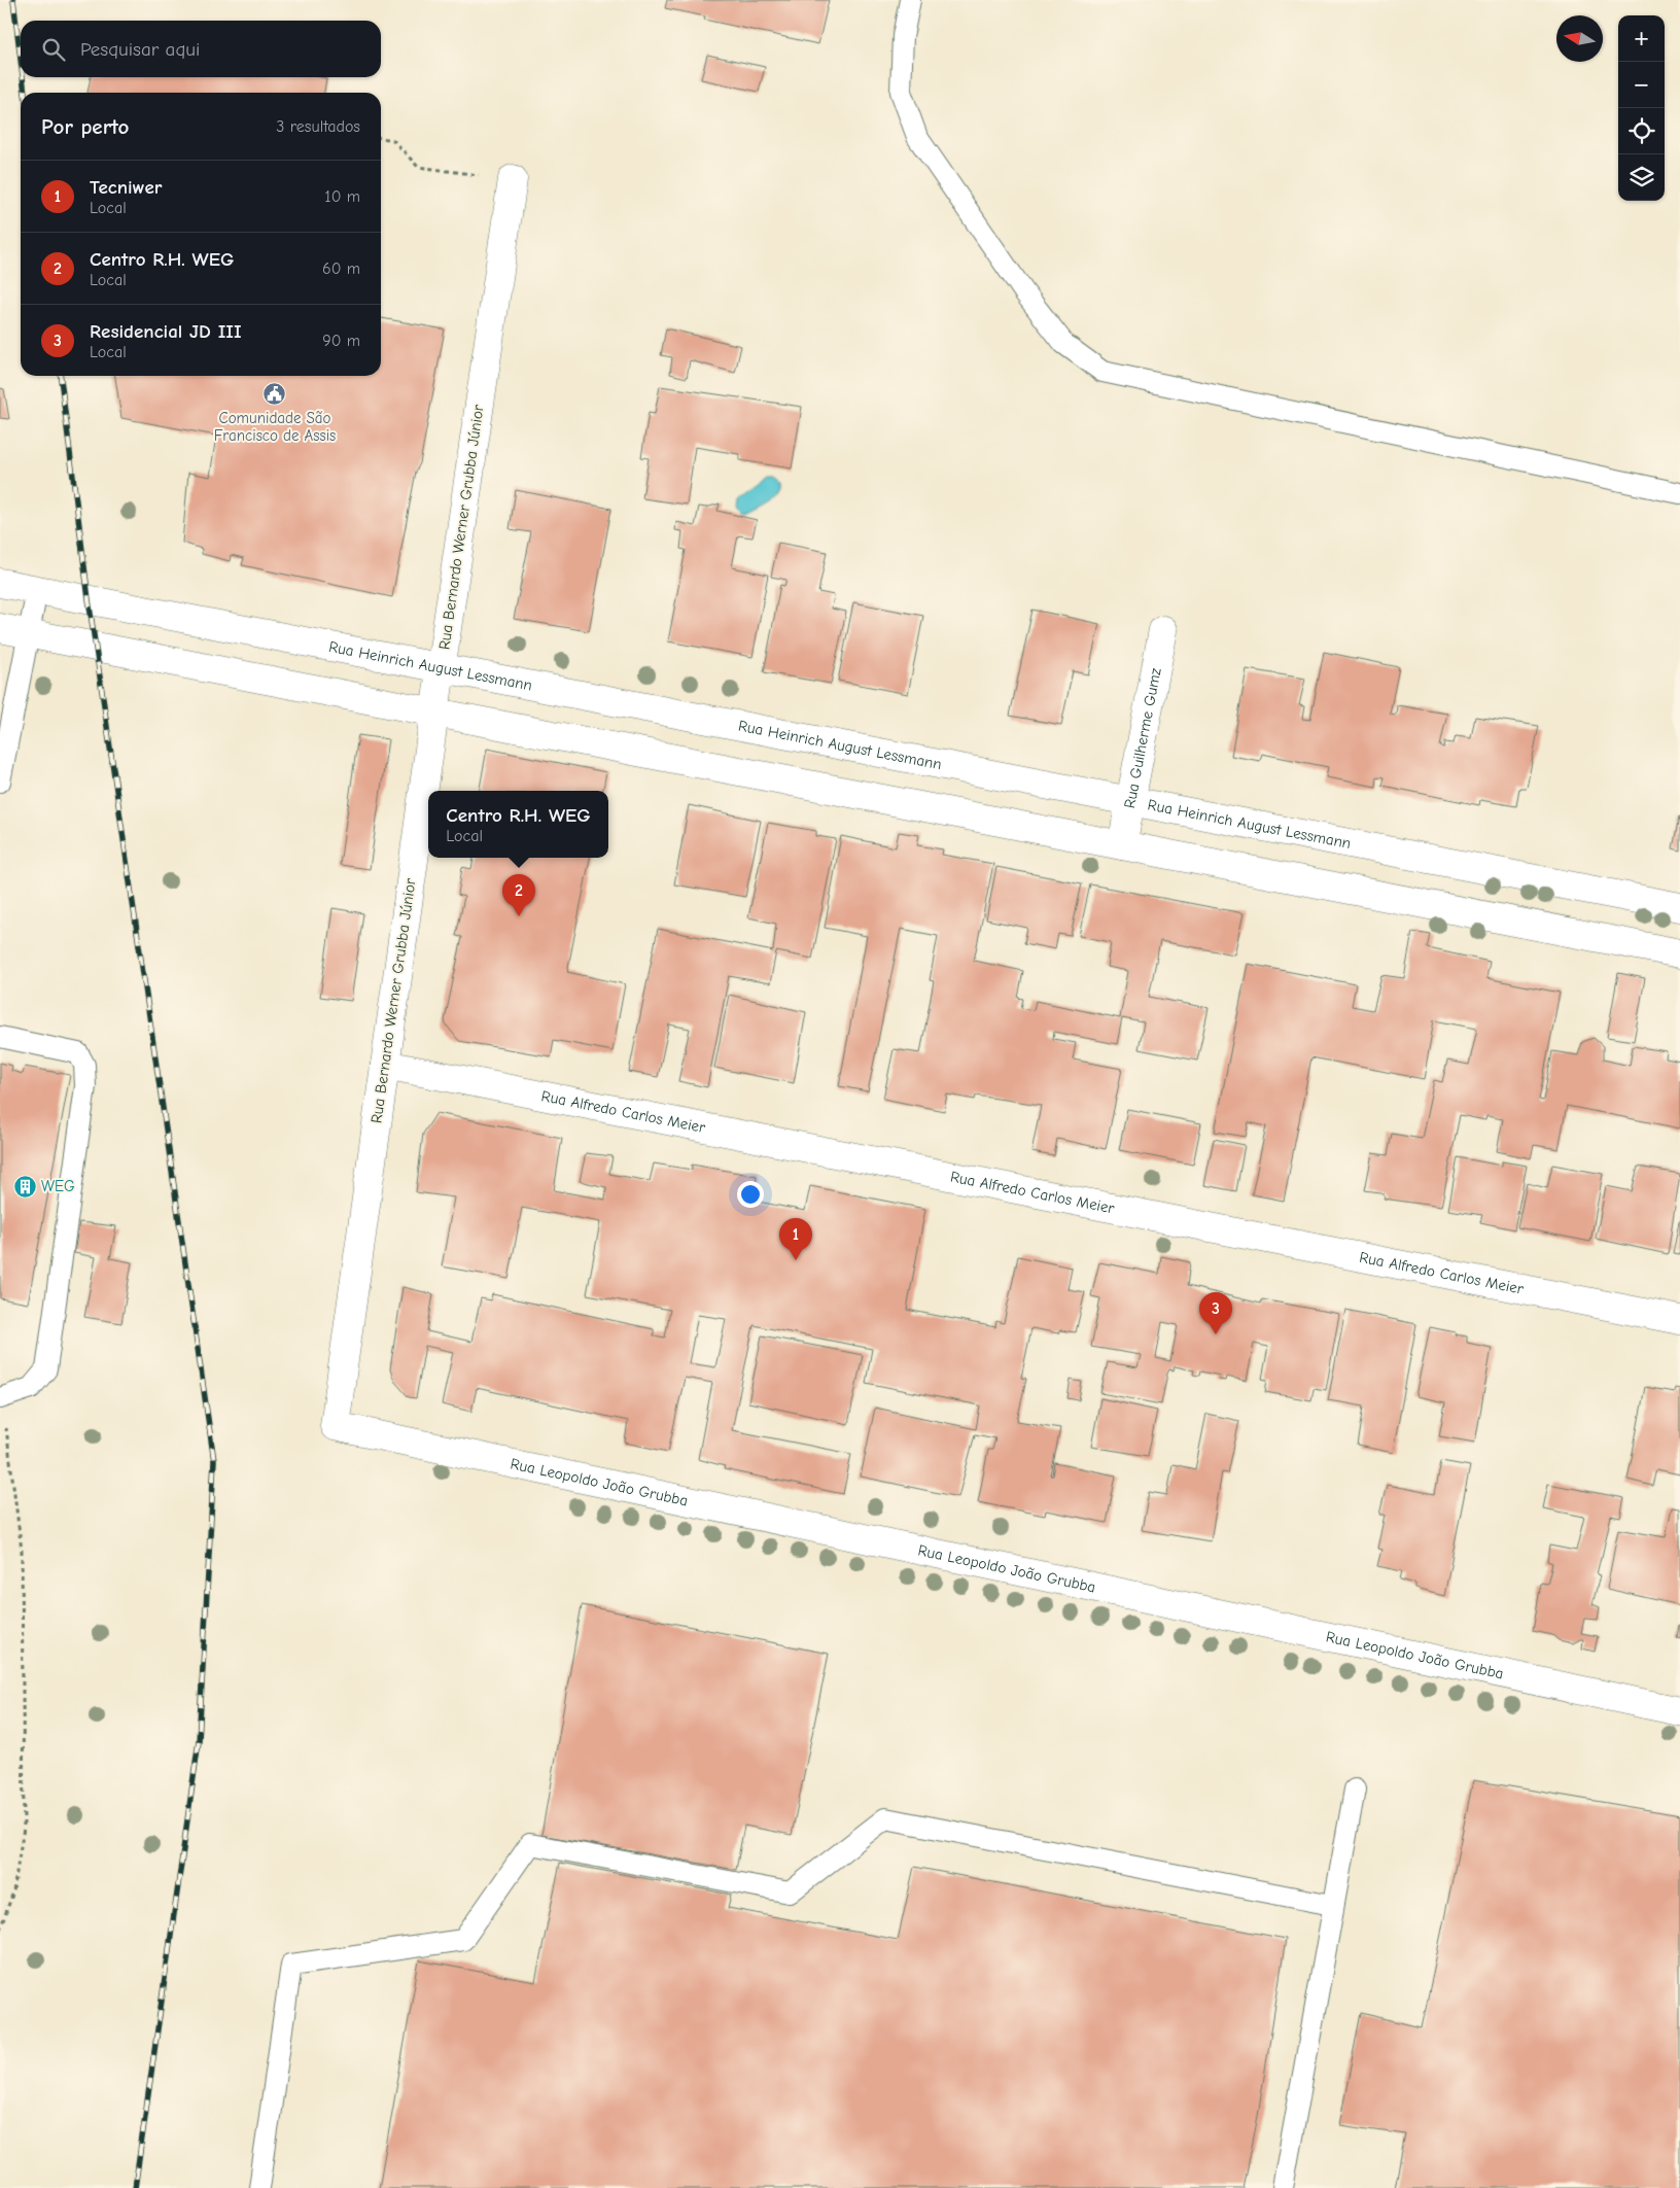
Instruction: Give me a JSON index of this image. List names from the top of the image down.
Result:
{
  "streets": {
    "street": [
      "Rua Bernardo Werner Grubba Júnior",
      "Rua Heinrich August Lessmann",
      "Rua Guilherme Gumz",
      "Rua Alfredo Carlos Meier",
      "Rua Leopoldo João Grubba"
    ]
  },
  "crossings": [
    ["Rua Bernardo Werner Grubba Júnior", "Rua Heinrich August Lessmann"],
    ["Rua Bernardo Werner Grubba Júnior", "Rua Alfredo Carlos Meier"],
    ["Rua Bernardo Werner Grubba Júnior", "Rua Leopoldo João Grubba"],
    ["Rua Heinrich August Lessmann", "Rua Guilherme Gumz"]
  ],
  "places": {
    "public building": ["Comunidade São Francisco de Assis"],
    "building": ["WEG"]
  },
  "north": "left",
  "page": {
    "map_buttons": ["+", "−"],
    "search": "Pesquisar aqui",
    "heading": ["Por perto", "3 resultados"],
    "list": [
      {
        "mark": "1",
        "name": "Tecniwer",
        "note": "Local",
        "value": "10 m"
      },
      {
        "mark": "2",
        "name": "Centro R.H. WEG",
        "note": "Local",
        "value": "60 m"
      },
      {
        "mark": "3",
        "name": "Residencial JD III",
        "note": "Local",
        "value": "90 m"
      }
    ],
    "popup": ["Centro R.H. WEG", "Local"],
    "pins": ["2", "1", "3"]
  }
}
